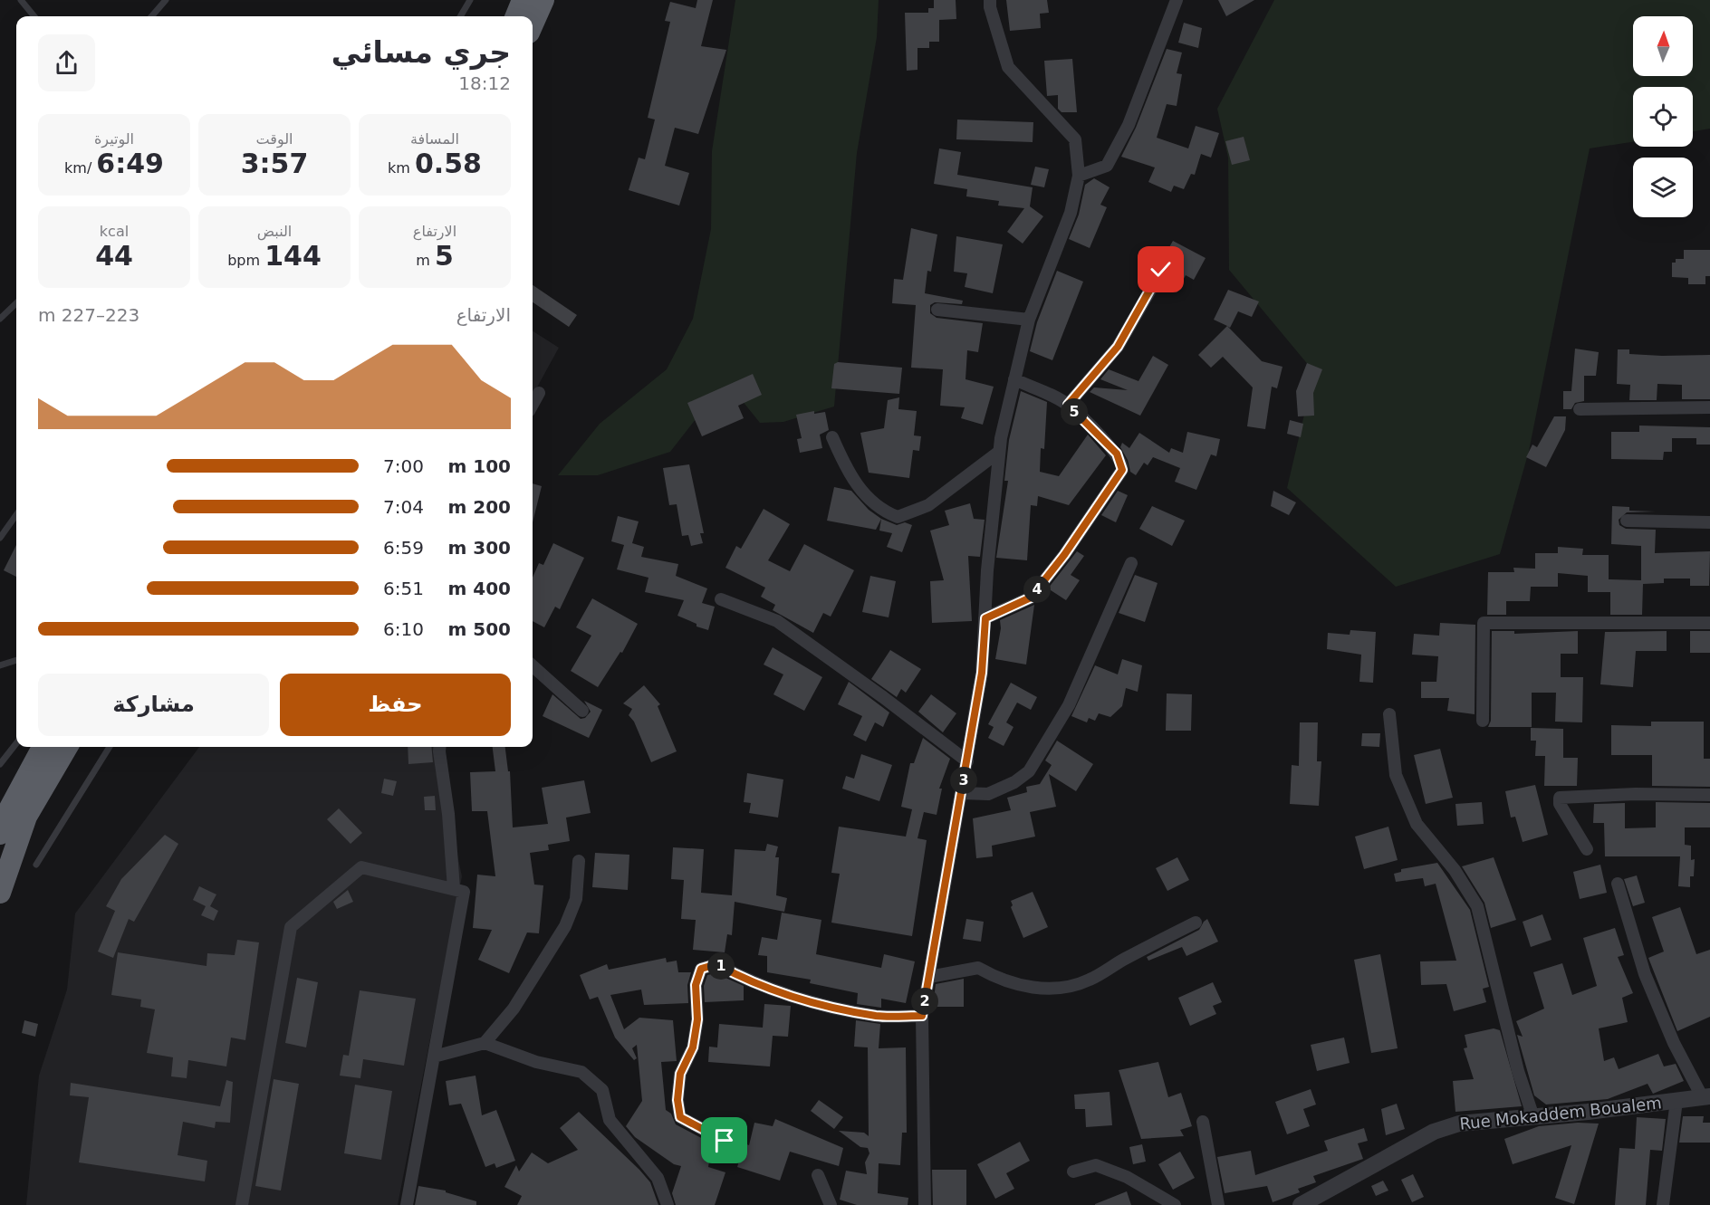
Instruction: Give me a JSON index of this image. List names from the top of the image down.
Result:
{
  "streets": {
    "street": ["Rue Mokaddem Boualem"]
  },
  "north": "top",
  "page": {
    "heading": ["جري مسائي", "18:12"],
    "stats": [
      ["المسافة", "0.58 km"],
      ["الوقت", "3:57"],
      ["الوتيرة", "6:49 /km"],
      ["الارتفاع", "5 m"],
      ["النبض", "144 bpm"],
      ["kcal", "44"]
    ],
    "chart": ["الارتفاع", "223–227 m"],
    "pins": [
      "5",
      "4",
      "3",
      "1",
      "2"
    ],
    "list": [
      {
        "name": "100 m",
        "note": "7:00"
      },
      {
        "name": "200 m",
        "note": "7:04"
      },
      {
        "name": "300 m",
        "note": "6:59"
      },
      {
        "name": "400 m",
        "note": "6:51"
      },
      {
        "name": "500 m",
        "note": "6:10"
      }
    ],
    "buttons": ["حفظ", "مشاركة"]
  }
}
